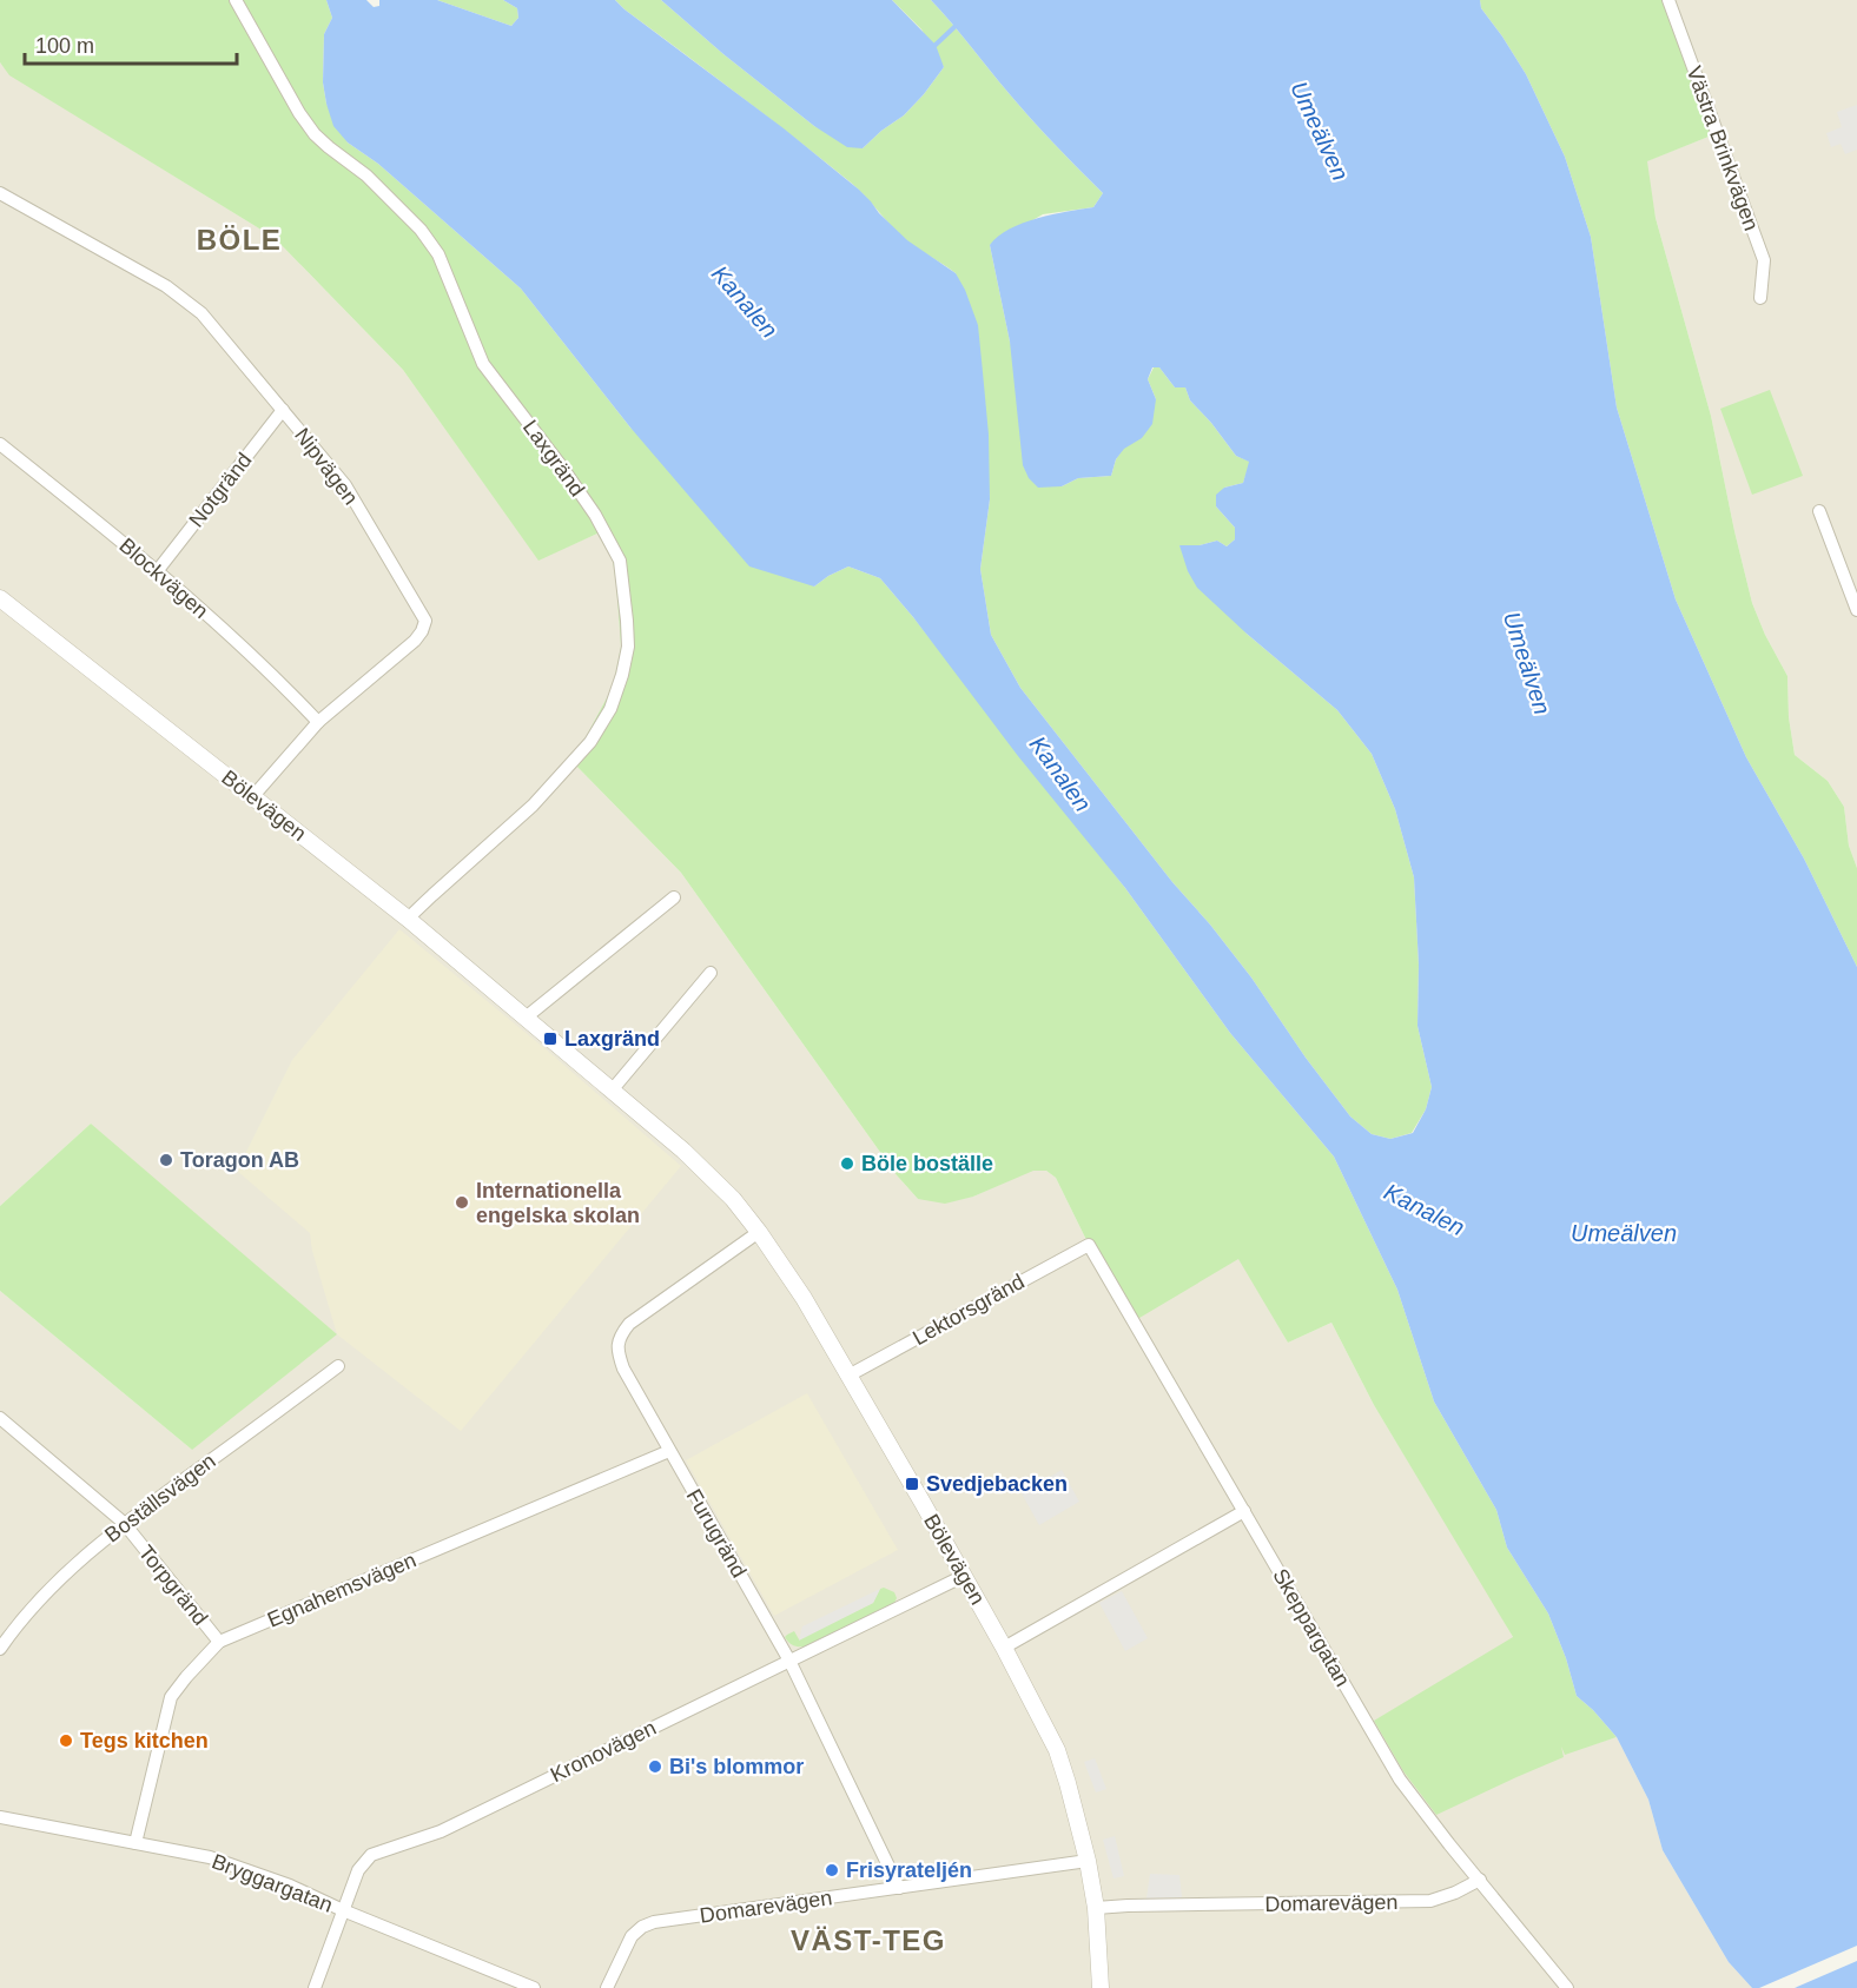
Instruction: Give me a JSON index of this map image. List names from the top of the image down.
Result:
{
  "streets": {
    "street": [
      "Västra Brinkvägen",
      "Laxgränd",
      "Nipvägen",
      "Notgränd",
      "Blockvägen",
      "Bölevägen",
      "Lektorsgränd",
      "Boställsvägen",
      "Furugränd",
      "Torpgränd",
      "Egnahemsvägen",
      "Skeppargatan",
      "Kronovägen",
      "Bryggargatan",
      "Domarevägen"
    ]
  },
  "crossings": [
    ["Laxgränd", "Bölevägen"],
    ["Nipvägen", "Notgränd"],
    ["Nipvägen", "Blockvägen"],
    ["Nipvägen", "Bölevägen"],
    ["Notgränd", "Blockvägen"],
    ["Bölevägen", "Lektorsgränd"],
    ["Bölevägen", "Furugränd"],
    ["Bölevägen", "Kronovägen"],
    ["Bölevägen", "Domarevägen"],
    ["Lektorsgränd", "Skeppargatan"],
    ["Boställsvägen", "Torpgränd"],
    ["Furugränd", "Egnahemsvägen"],
    ["Furugränd", "Kronovägen"],
    ["Furugränd", "Domarevägen"],
    ["Torpgränd", "Egnahemsvägen"],
    ["Egnahemsvägen", "Bryggargatan"],
    ["Skeppargatan", "Domarevägen"],
    ["Kronovägen", "Bryggargatan"]
  ],
  "districts": ["BÖLE", "VÄST-TEG"],
  "water": ["Umeälven", "Kanalen"],
  "places": {
    "transit": ["Laxgränd", "Svedjebacken"],
    "other": [
      "Toragon AB",
      "Böle boställe",
      "Internationella engelska skolan",
      "Tegs kitchen",
      "Bi's blommor",
      "Frisyrateljén"
    ]
  },
  "scale_bar": "100 m"
}
